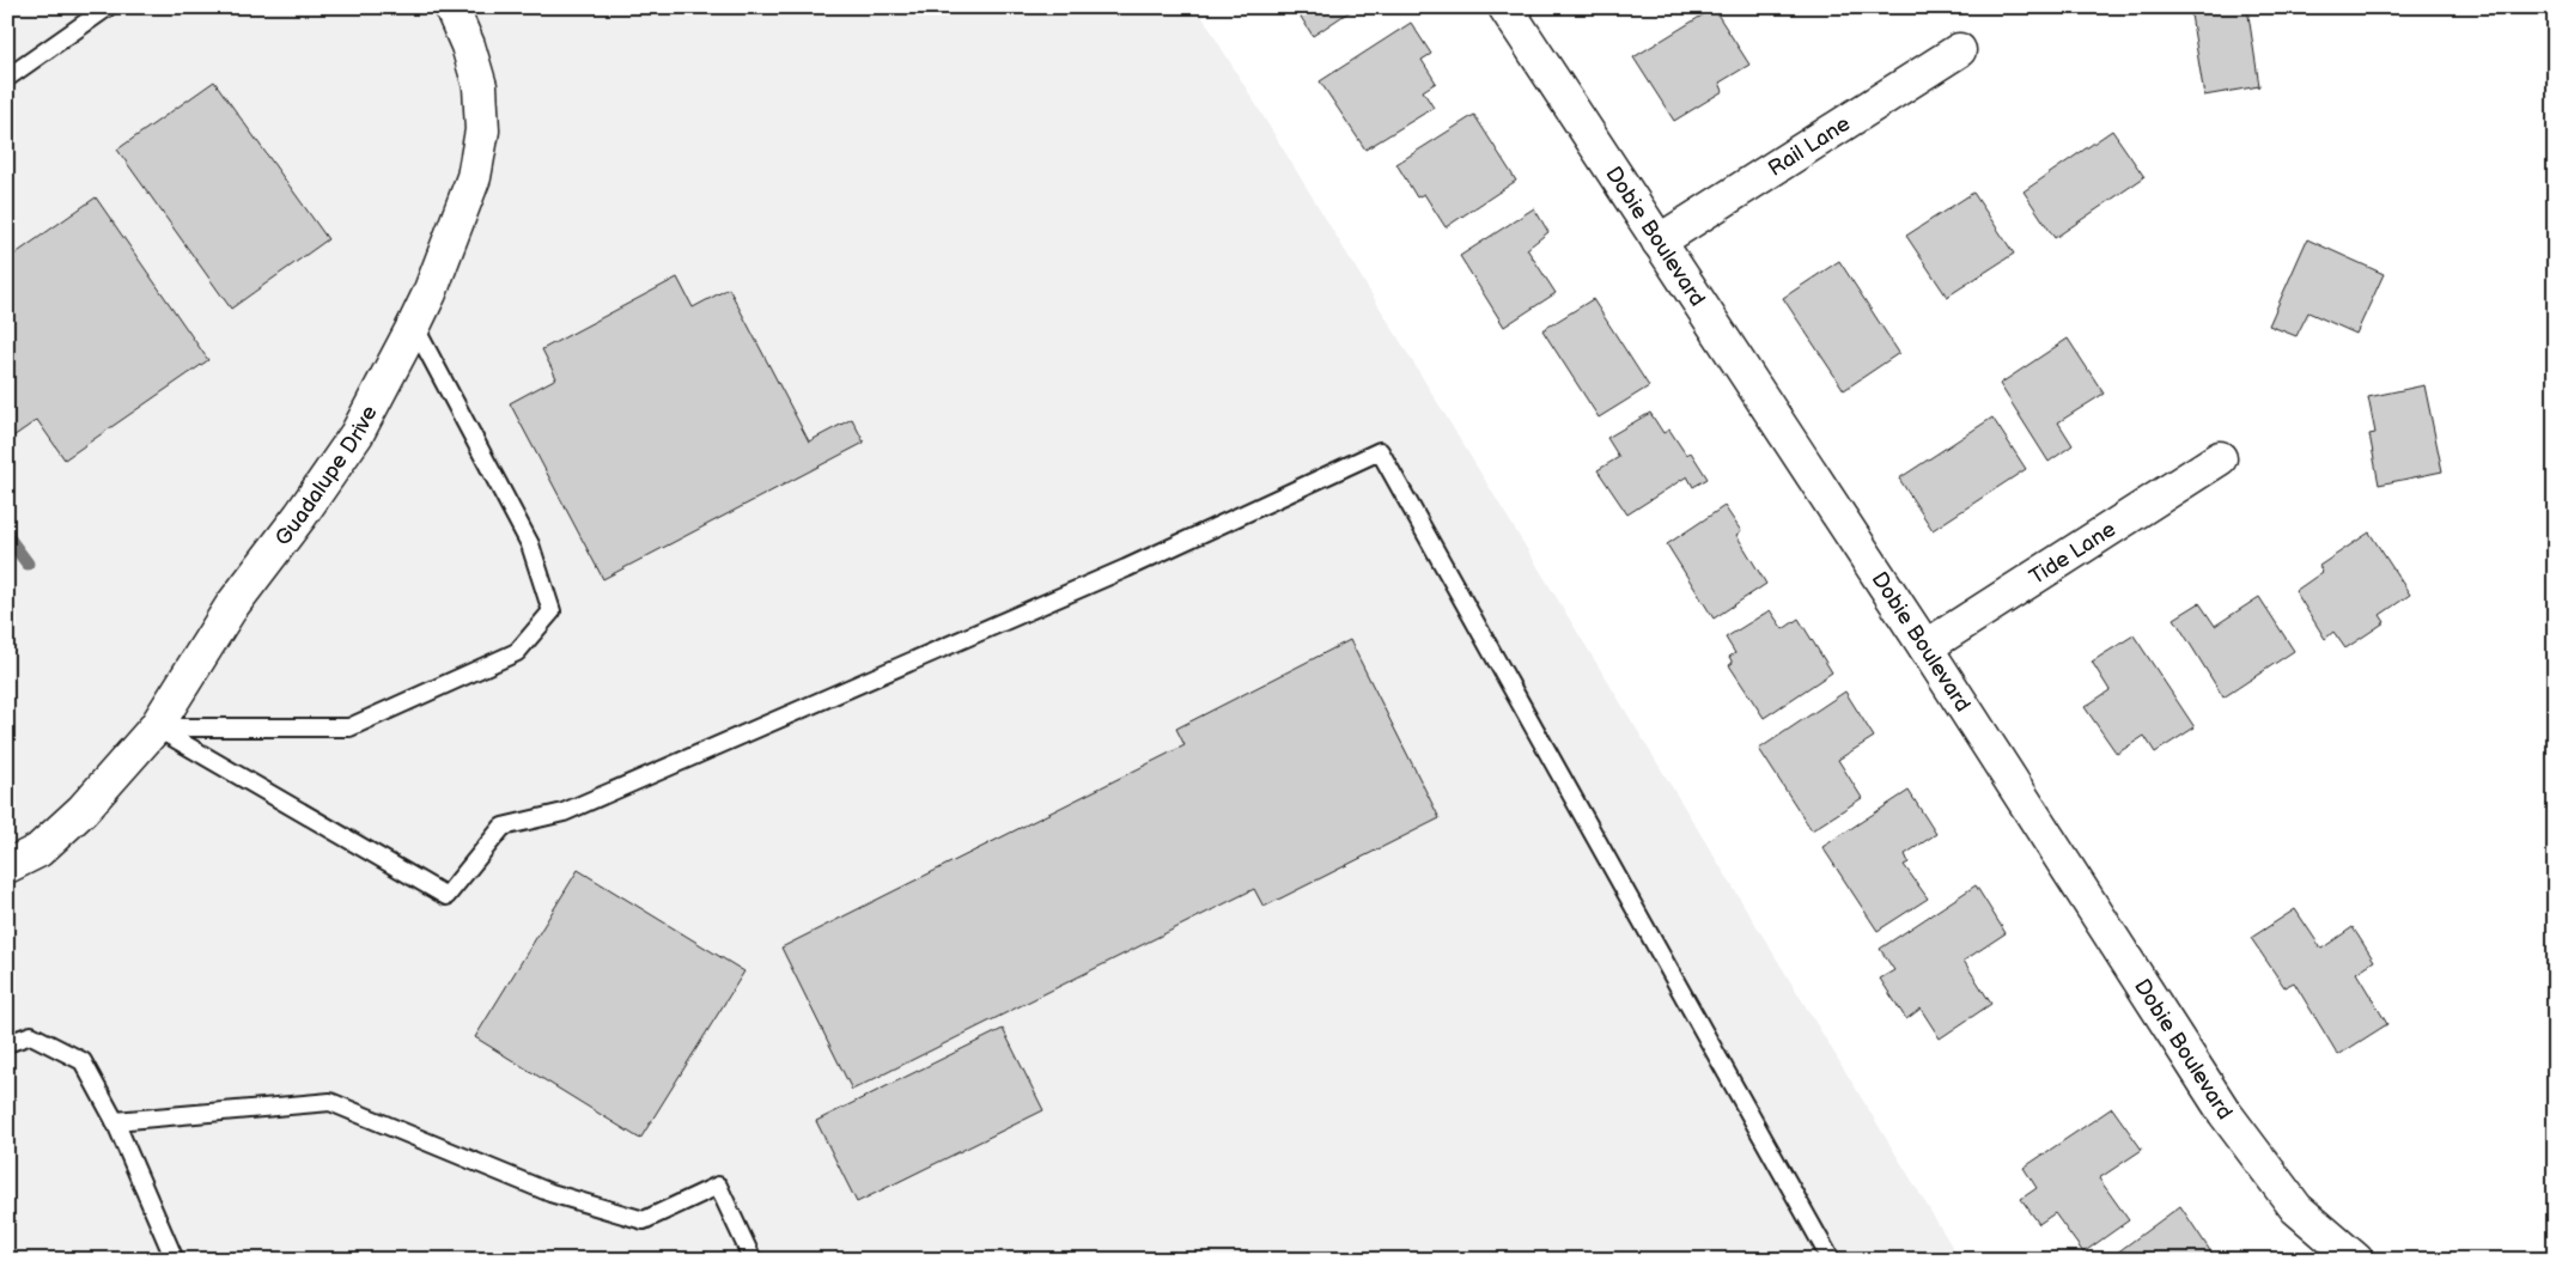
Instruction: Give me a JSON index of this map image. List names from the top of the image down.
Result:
{
  "streets": {
    "street": [
      "Rail Lane",
      "Dobie Boulevard",
      "Guadalupe Drive",
      "Tide Lane"
    ]
  },
  "crossings": [
    ["Rail Lane", "Dobie Boulevard"],
    ["Dobie Boulevard", "Tide Lane"]
  ]
}
